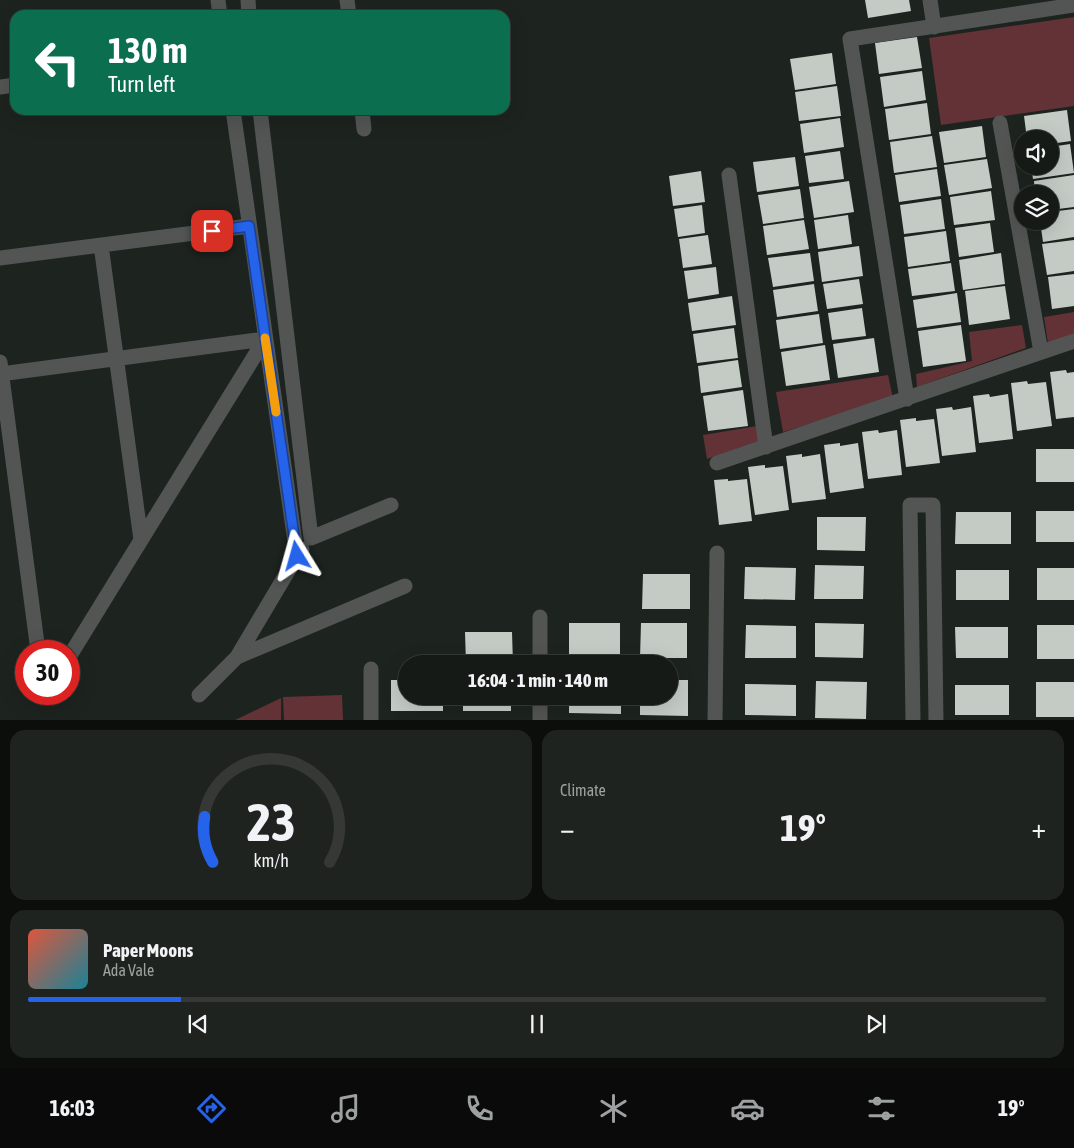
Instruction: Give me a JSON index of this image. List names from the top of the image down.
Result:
{
  "page": {
    "turn": ["130 m", "Turn left"],
    "limit": "30",
    "trip": "16:04 · 1 min · 140 m",
    "tile": "Climate",
    "heat": ["−", "19°", "+"],
    "song": ["Paper Moons", "Ada Vale"],
    "tabs": ["16:03", "19°"],
    "gauge": ["23", "km/h"]
  }
}
